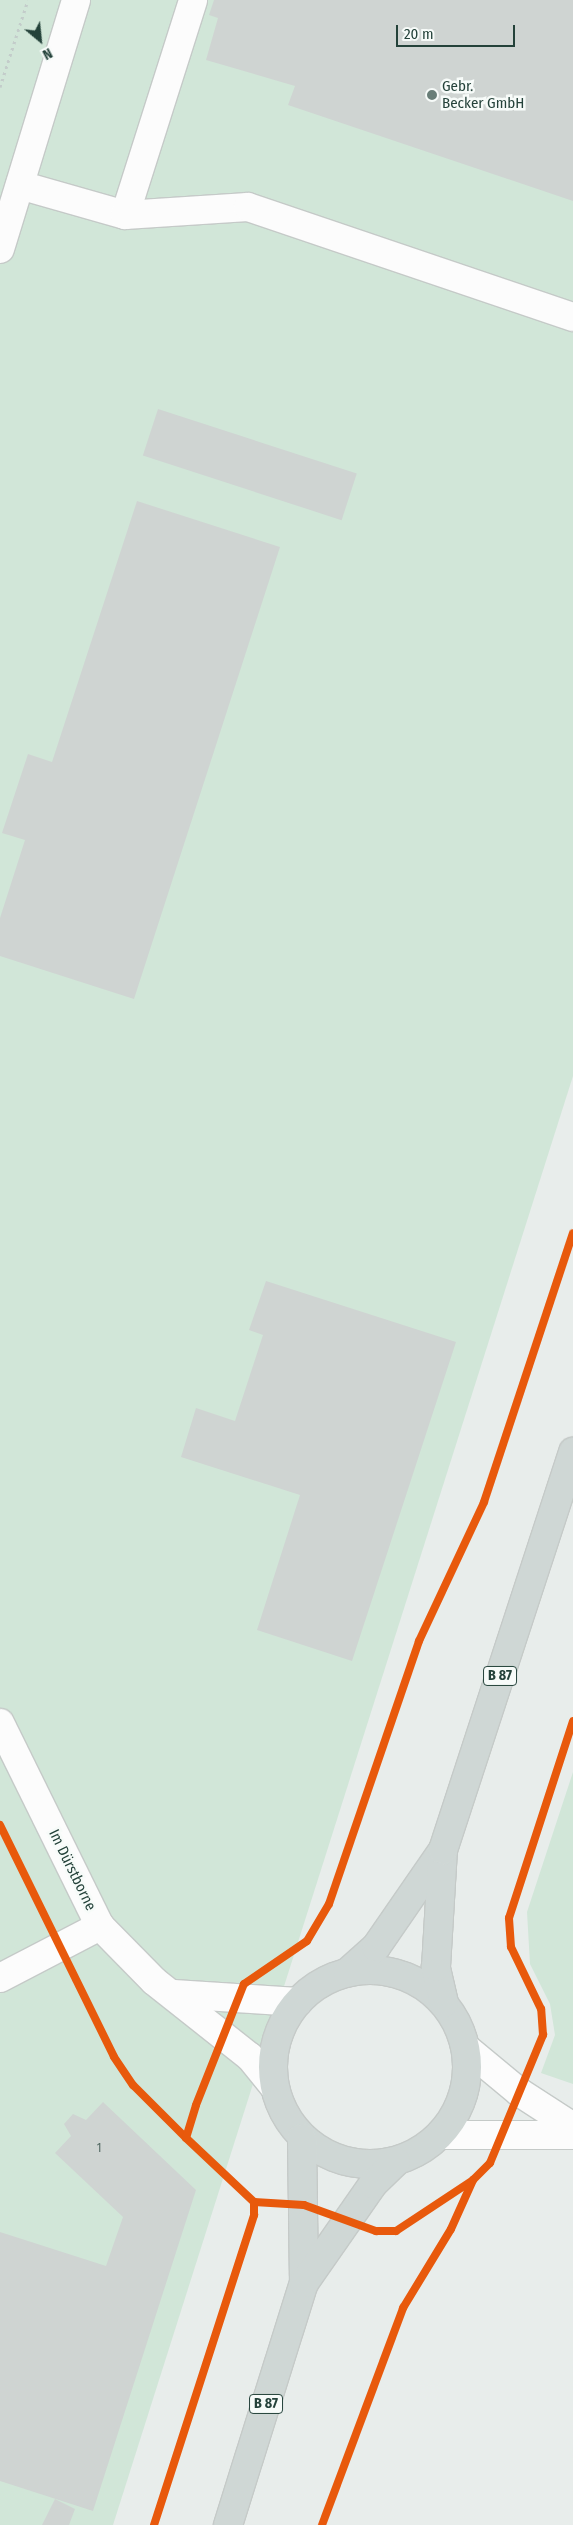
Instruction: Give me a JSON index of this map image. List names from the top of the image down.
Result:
{
  "streets": {
    "main road": ["B 87"],
    "street": ["Im Dürstborne"]
  },
  "crossings": [
    ["B 87", "Im Dürstborne"]
  ],
  "places": ["Gebr. Becker GmbH"],
  "house_numbers": ["1"],
  "scale_bar": "20 m",
  "north": "bottom right"
}
